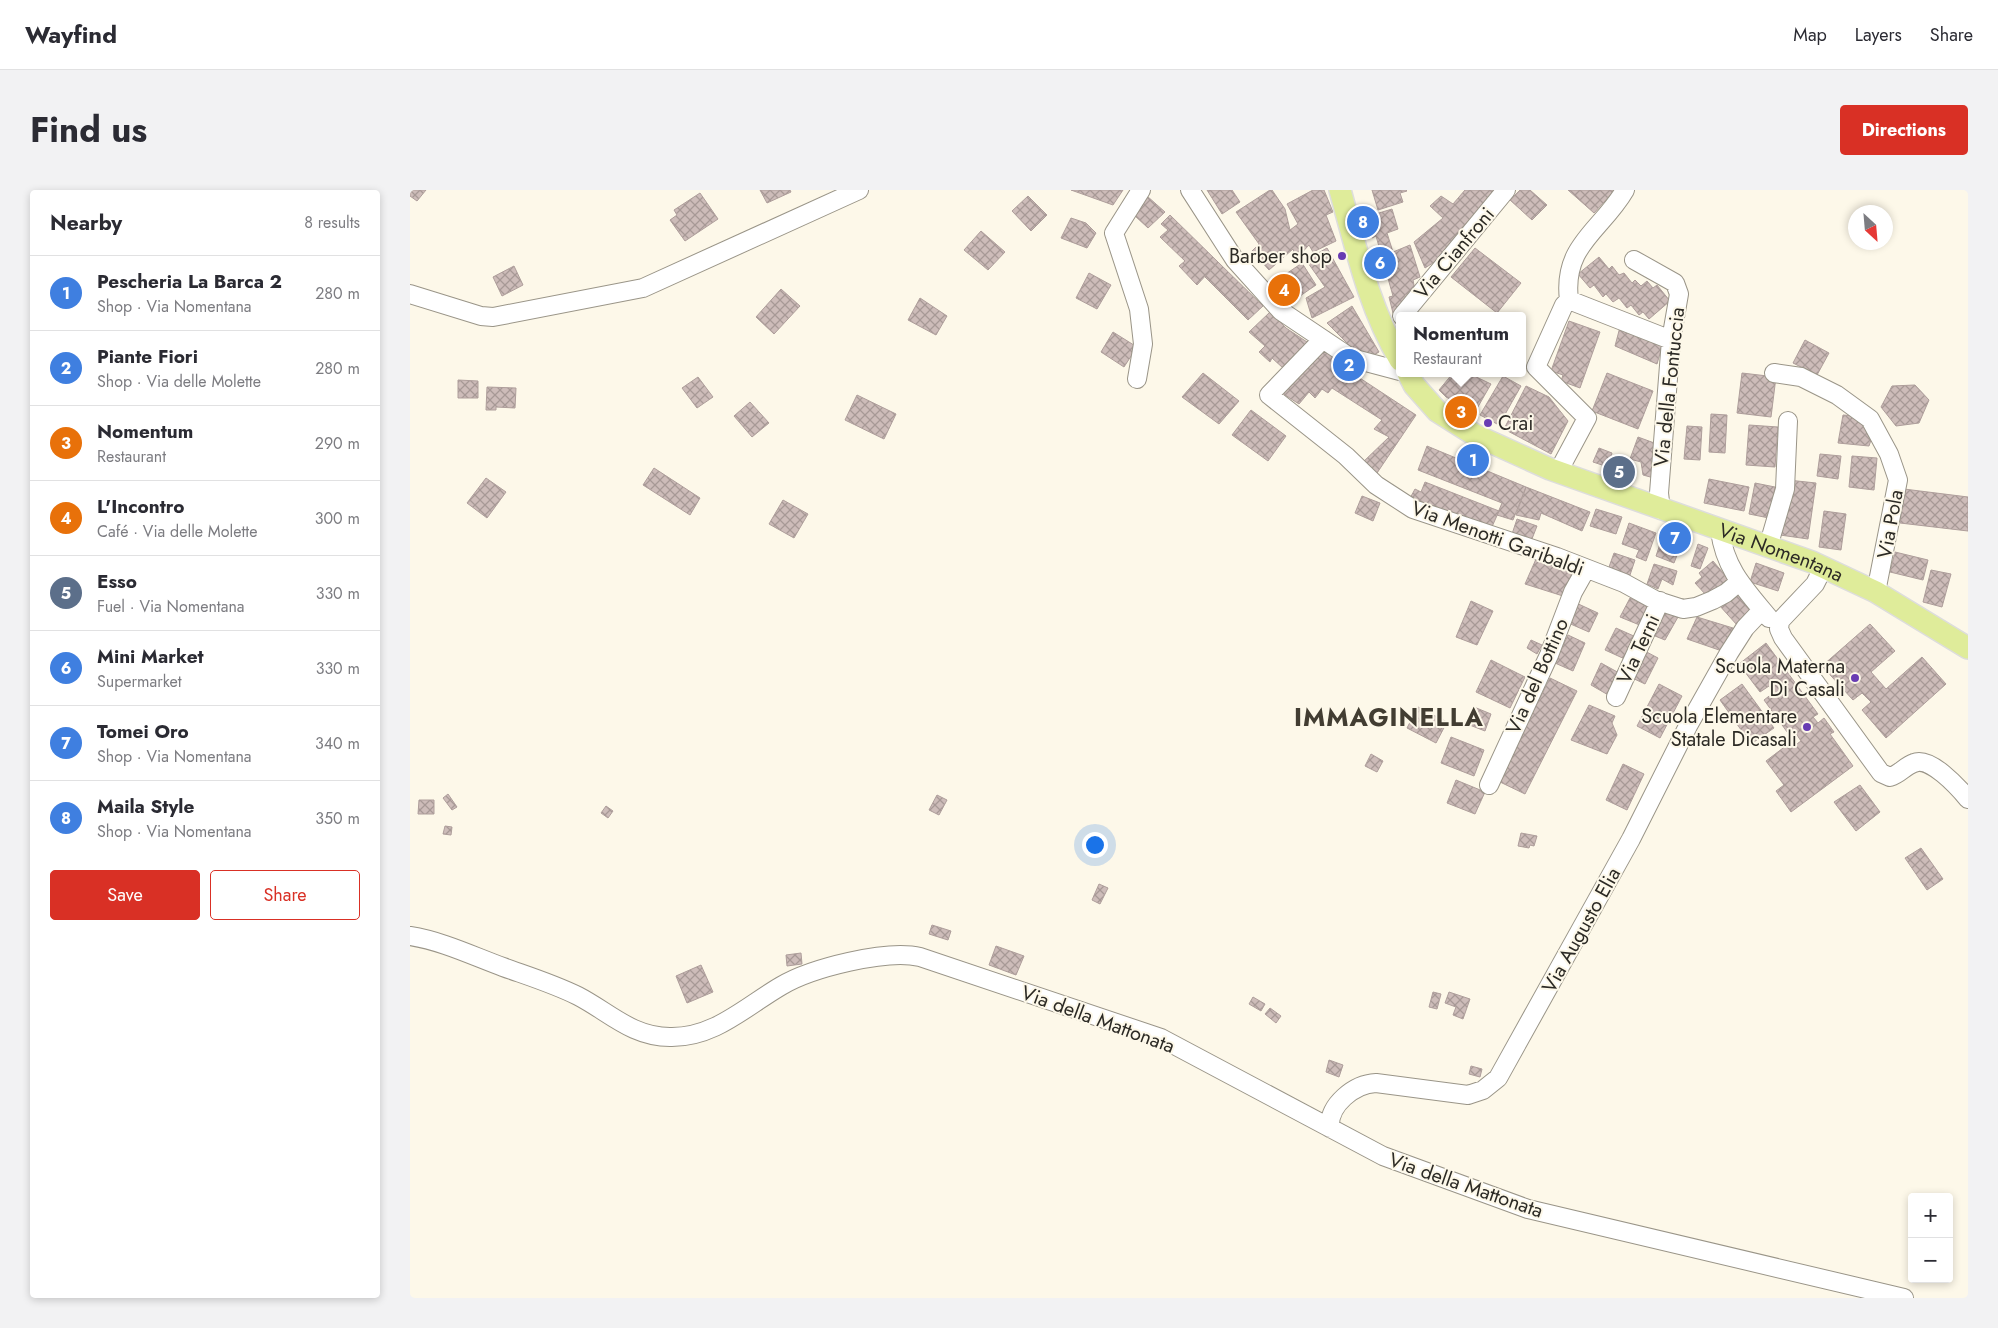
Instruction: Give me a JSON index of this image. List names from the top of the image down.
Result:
{
  "streets": {
    "main road": ["Via Nomentana"],
    "street": [
      "Via Cianfroni",
      "Via della Fontuccia",
      "Via Pola",
      "Via Menotti Garibaldi",
      "Via Terni",
      "Via del Bottino",
      "Via Augusto Elia",
      "Via della Mattonata"
    ]
  },
  "crossings": [
    ["Via della Fontuccia", "Via Nomentana"],
    ["Via Pola", "Via Nomentana"],
    ["Via Menotti Garibaldi", "Via Terni"],
    ["Via Menotti Garibaldi", "Via del Bottino"],
    ["Via Augusto Elia", "Via della Mattonata"]
  ],
  "districts": ["IMMAGINELLA"],
  "places": [
    "Barber shop",
    "Crai",
    "Scuola Materna Di Casali",
    "Scuola Elementare Statale Dicasali"
  ],
  "north": "bottom right",
  "page": {
    "header": "Wayfind",
    "nav": ["Map", "Layers", "Share"],
    "title": "Find us",
    "buttons": [
      "Directions",
      ["Save", "Share"]
    ],
    "heading": ["Nearby", "8 results"],
    "pins": [
      "8",
      "6",
      "4",
      "2",
      "3",
      "1",
      "5",
      "7"
    ],
    "list": [
      {
        "mark": "1",
        "name": "Pescheria La Barca 2",
        "note": "Shop · Via Nomentana",
        "value": "280 m"
      },
      {
        "mark": "2",
        "name": "Piante Fiori",
        "note": "Shop · Via delle Molette",
        "value": "280 m"
      },
      {
        "mark": "3",
        "name": "Nomentum",
        "note": "Restaurant",
        "value": "290 m"
      },
      {
        "mark": "4",
        "name": "L'Incontro",
        "note": "Café · Via delle Molette",
        "value": "300 m"
      },
      {
        "mark": "5",
        "name": "Esso",
        "note": "Fuel · Via Nomentana",
        "value": "330 m"
      },
      {
        "mark": "6",
        "name": "Mini Market",
        "note": "Supermarket",
        "value": "330 m"
      },
      {
        "mark": "7",
        "name": "Tomei Oro",
        "note": "Shop · Via Nomentana",
        "value": "340 m"
      },
      {
        "mark": "8",
        "name": "Maila Style",
        "note": "Shop · Via Nomentana",
        "value": "350 m"
      }
    ],
    "popup": ["Nomentum", "Restaurant"],
    "map_buttons": ["+", "−"]
  }
}
